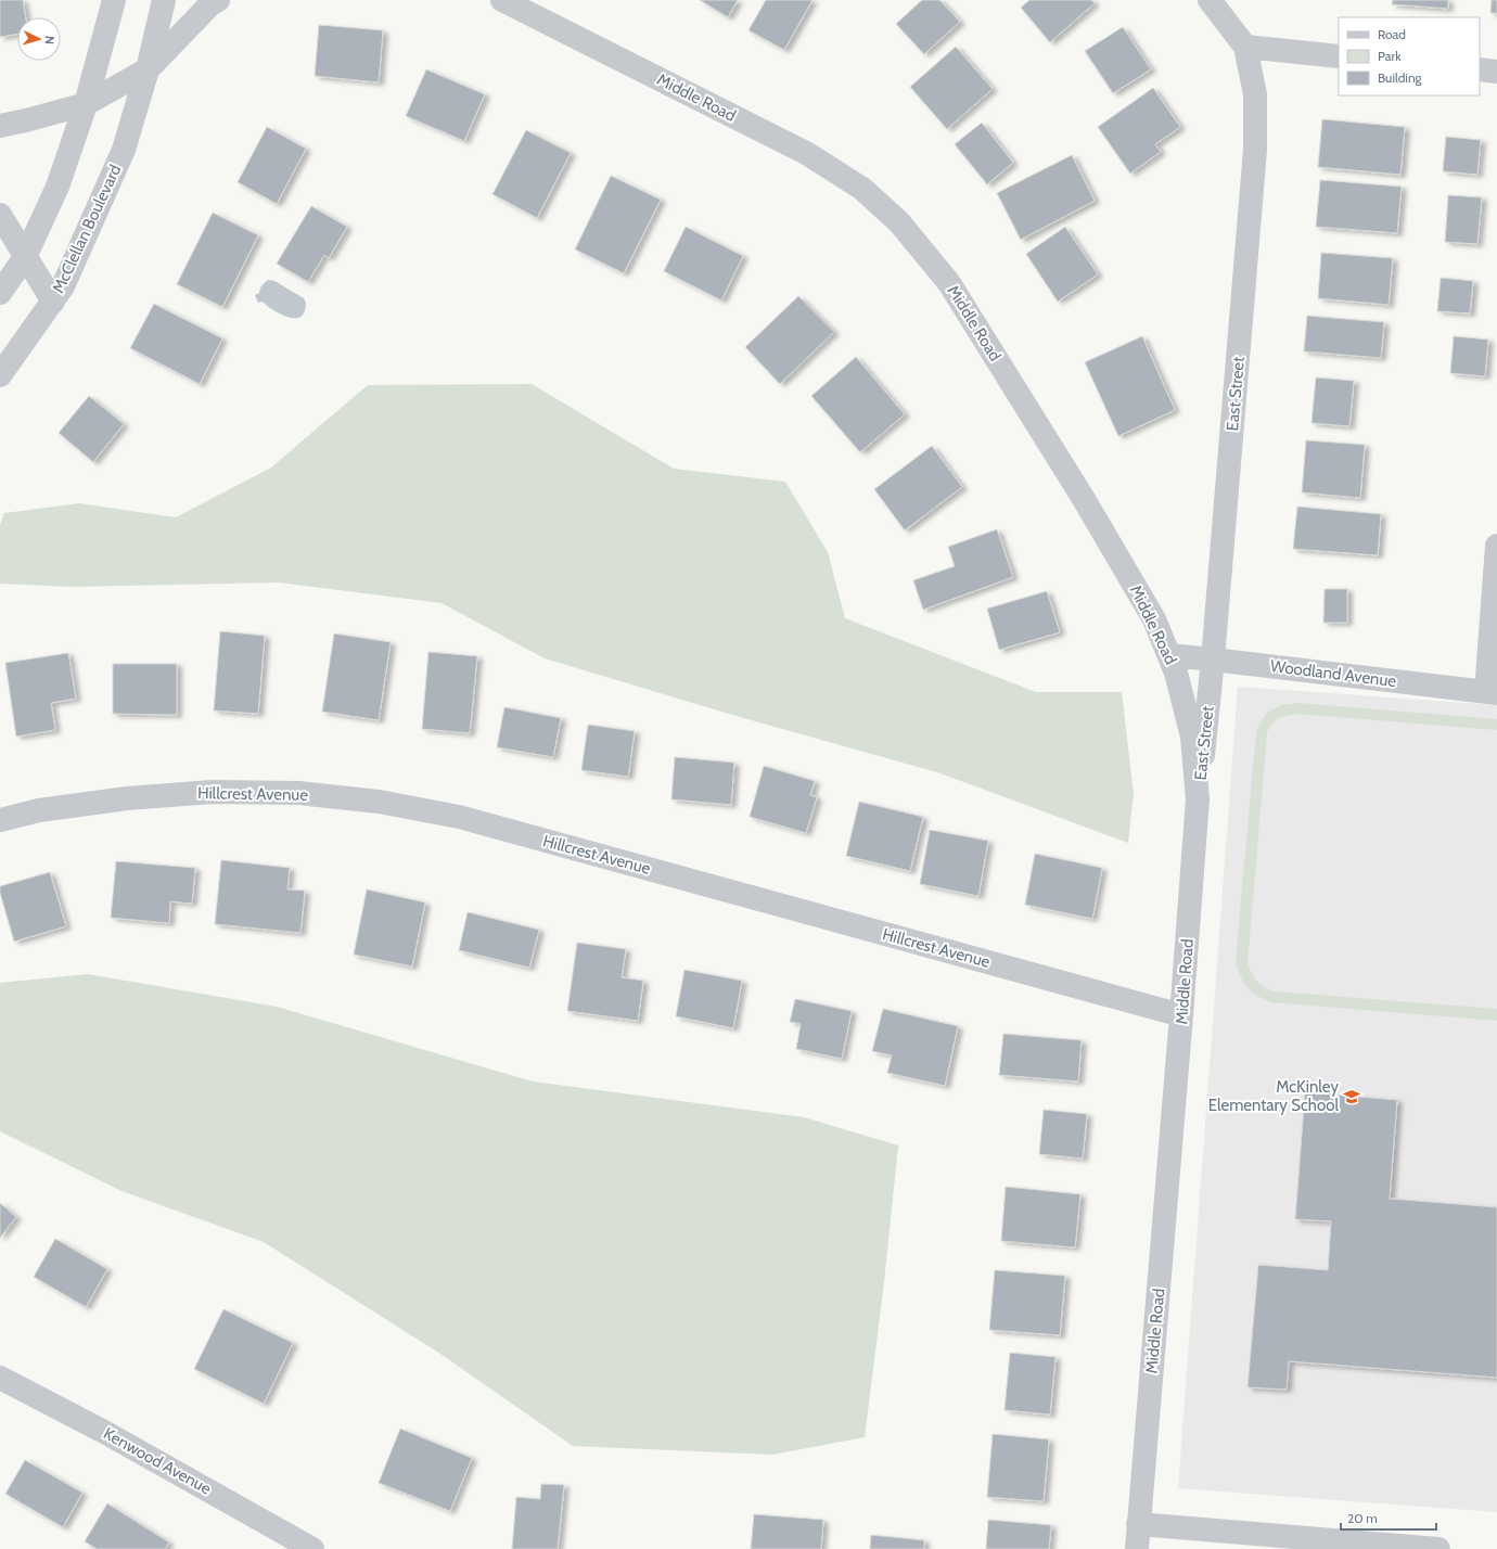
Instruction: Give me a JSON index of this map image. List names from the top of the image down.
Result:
{
  "streets": {
    "street": [
      "Middle Road",
      "McClellan Boulevard",
      "East Street",
      "Woodland Avenue",
      "Hillcrest Avenue",
      "Kenwood Avenue"
    ]
  },
  "crossings": [
    ["Middle Road", "East Street"],
    ["Middle Road", "Woodland Avenue"],
    ["Middle Road", "Hillcrest Avenue"],
    ["East Street", "Woodland Avenue"]
  ],
  "places": {
    "school or university": ["McKinley Elementary School"]
  },
  "legend": ["Road", "Park", "Building"],
  "scale_bar": "20 m",
  "north": "right"
}
